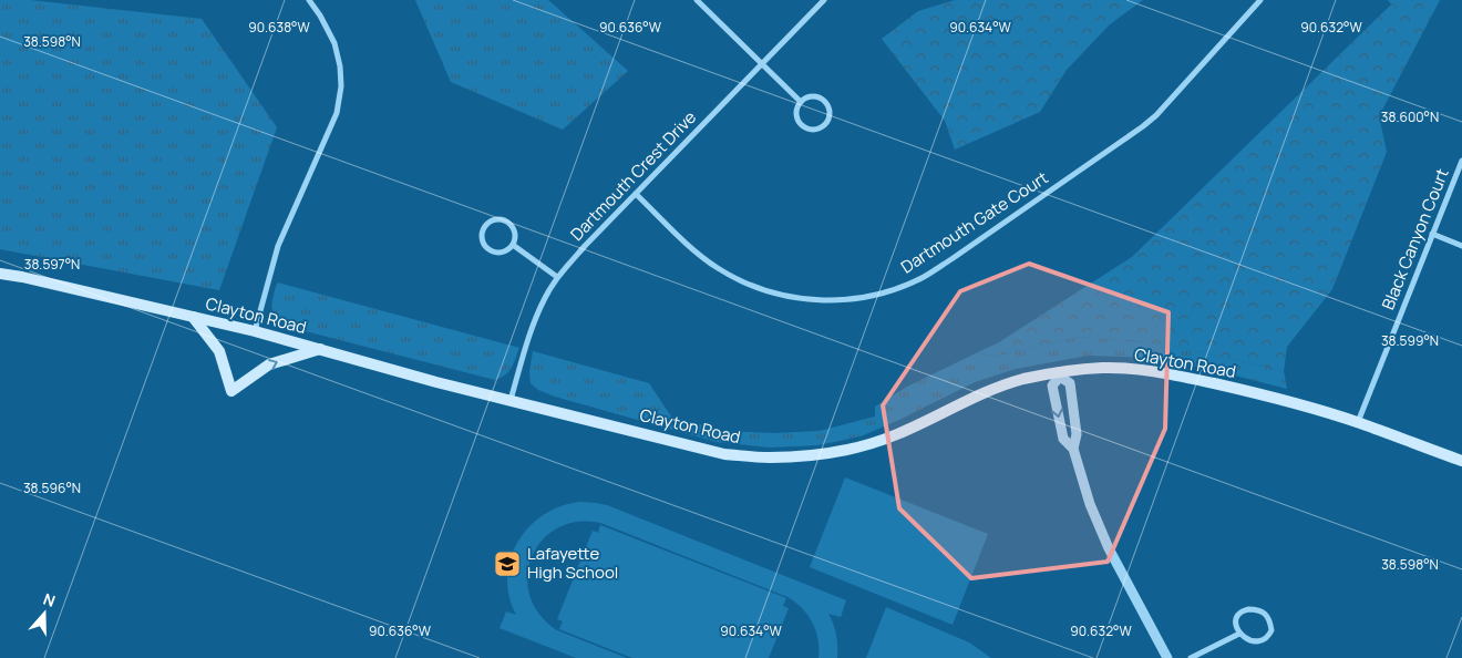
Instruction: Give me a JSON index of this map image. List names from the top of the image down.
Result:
{
  "streets": {
    "main road": ["Clayton Road"],
    "street": ["Dartmouth Crest Drive", "Dartmouth Gate Court", "Black Canyon Court"]
  },
  "crossings": [
    ["Dartmouth Crest Drive", "Dartmouth Gate Court"],
    ["Dartmouth Crest Drive", "Clayton Road"],
    ["Black Canyon Court", "Clayton Road"]
  ],
  "places": {
    "school or university": ["Lafayette High School"]
  },
  "north": "top",
  "coordinates": [
    "90.638°W",
    "90.636°W",
    "90.634°W",
    "90.632°W",
    "38.598°N",
    "38.600°N",
    "38.597°N",
    "38.599°N",
    "38.596°N"
  ]
}
